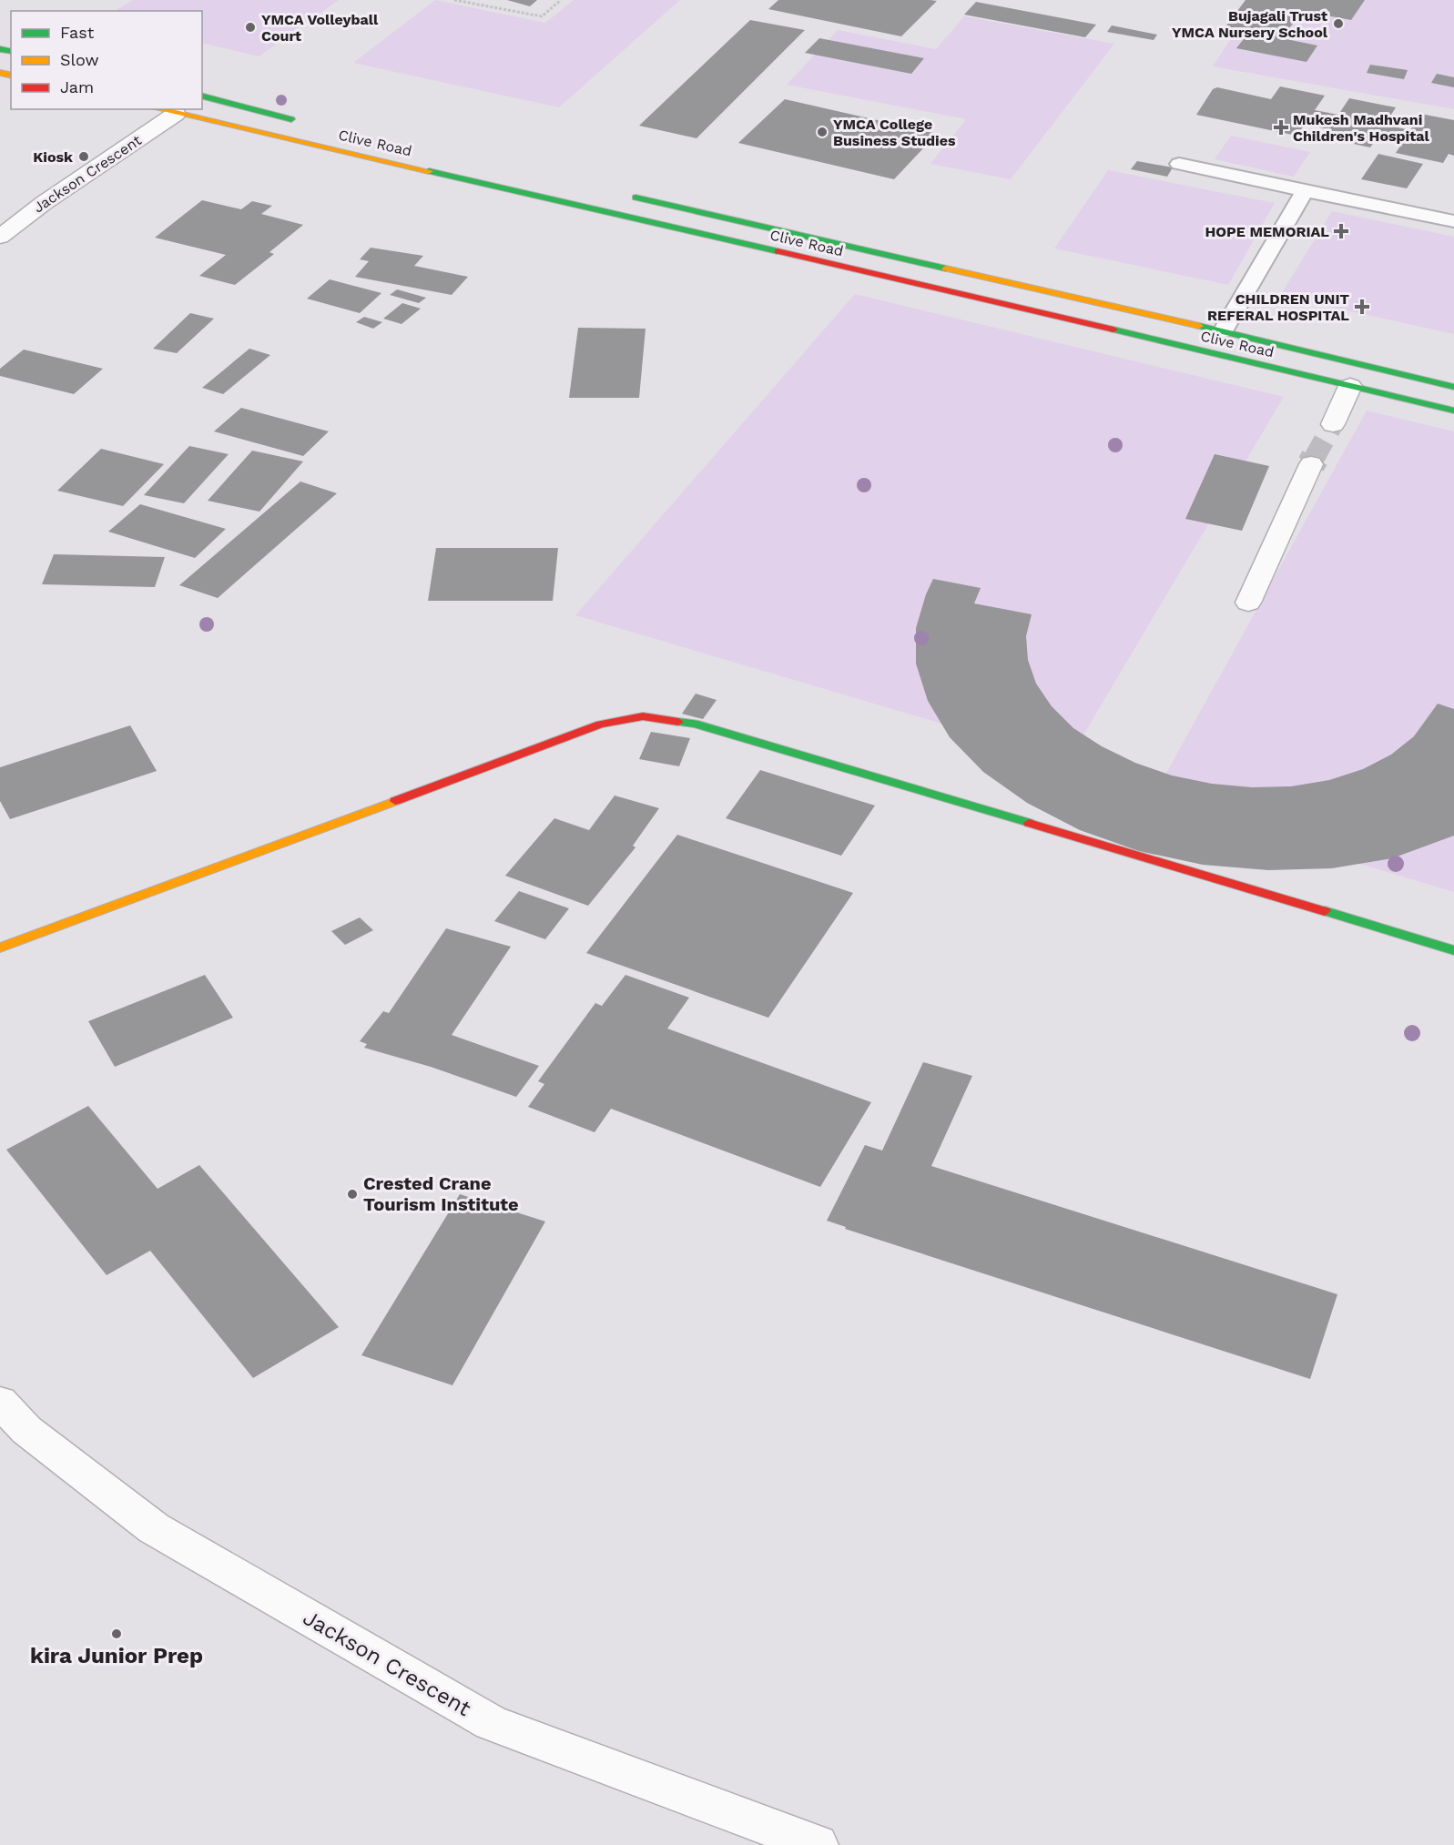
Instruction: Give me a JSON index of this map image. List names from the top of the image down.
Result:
{
  "streets": {
    "street": ["Clive Road", "Jackson Crescent"]
  },
  "crossings": [
    ["Clive Road", "Jackson Crescent"]
  ],
  "places": {
    "other": [
      "Bujagali Trust YMCA Nursery School",
      "YMCA Volleyball Court",
      "YMCA College Business Studies",
      "Kiosk",
      "Crested Crane Tourism Institute",
      "kira Junior Prep"
    ],
    "health": ["Mukesh Madhvani Children's Hospital", "HOPE MEMORIAL", "CHILDREN UNIT REFERAL HOSPITAL"]
  },
  "legend": ["Fast", "Slow", "Jam"]
}
